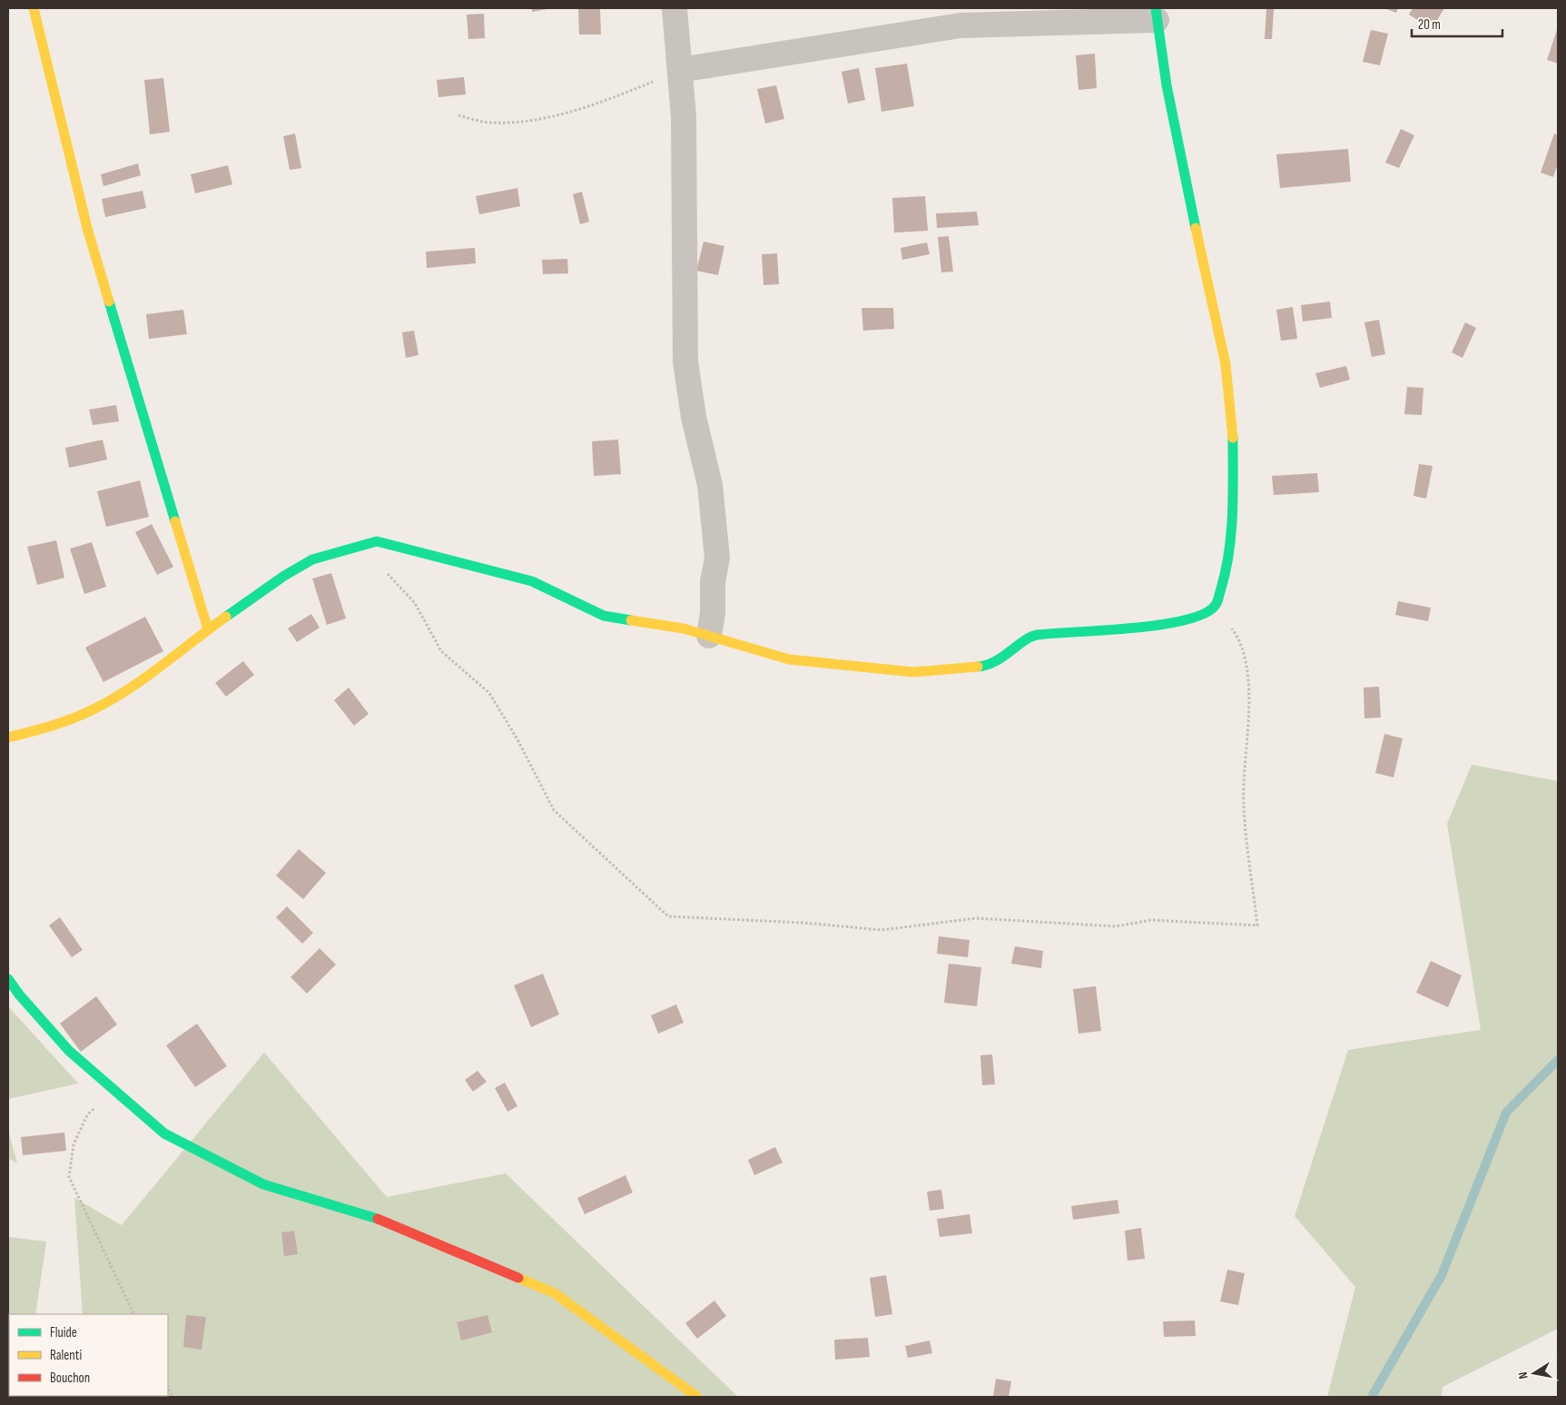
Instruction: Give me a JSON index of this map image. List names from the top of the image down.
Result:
{
  "legend": ["Fluide", "Ralenti", "Bouchon"],
  "scale_bar": "20 m",
  "north": "left"
}
